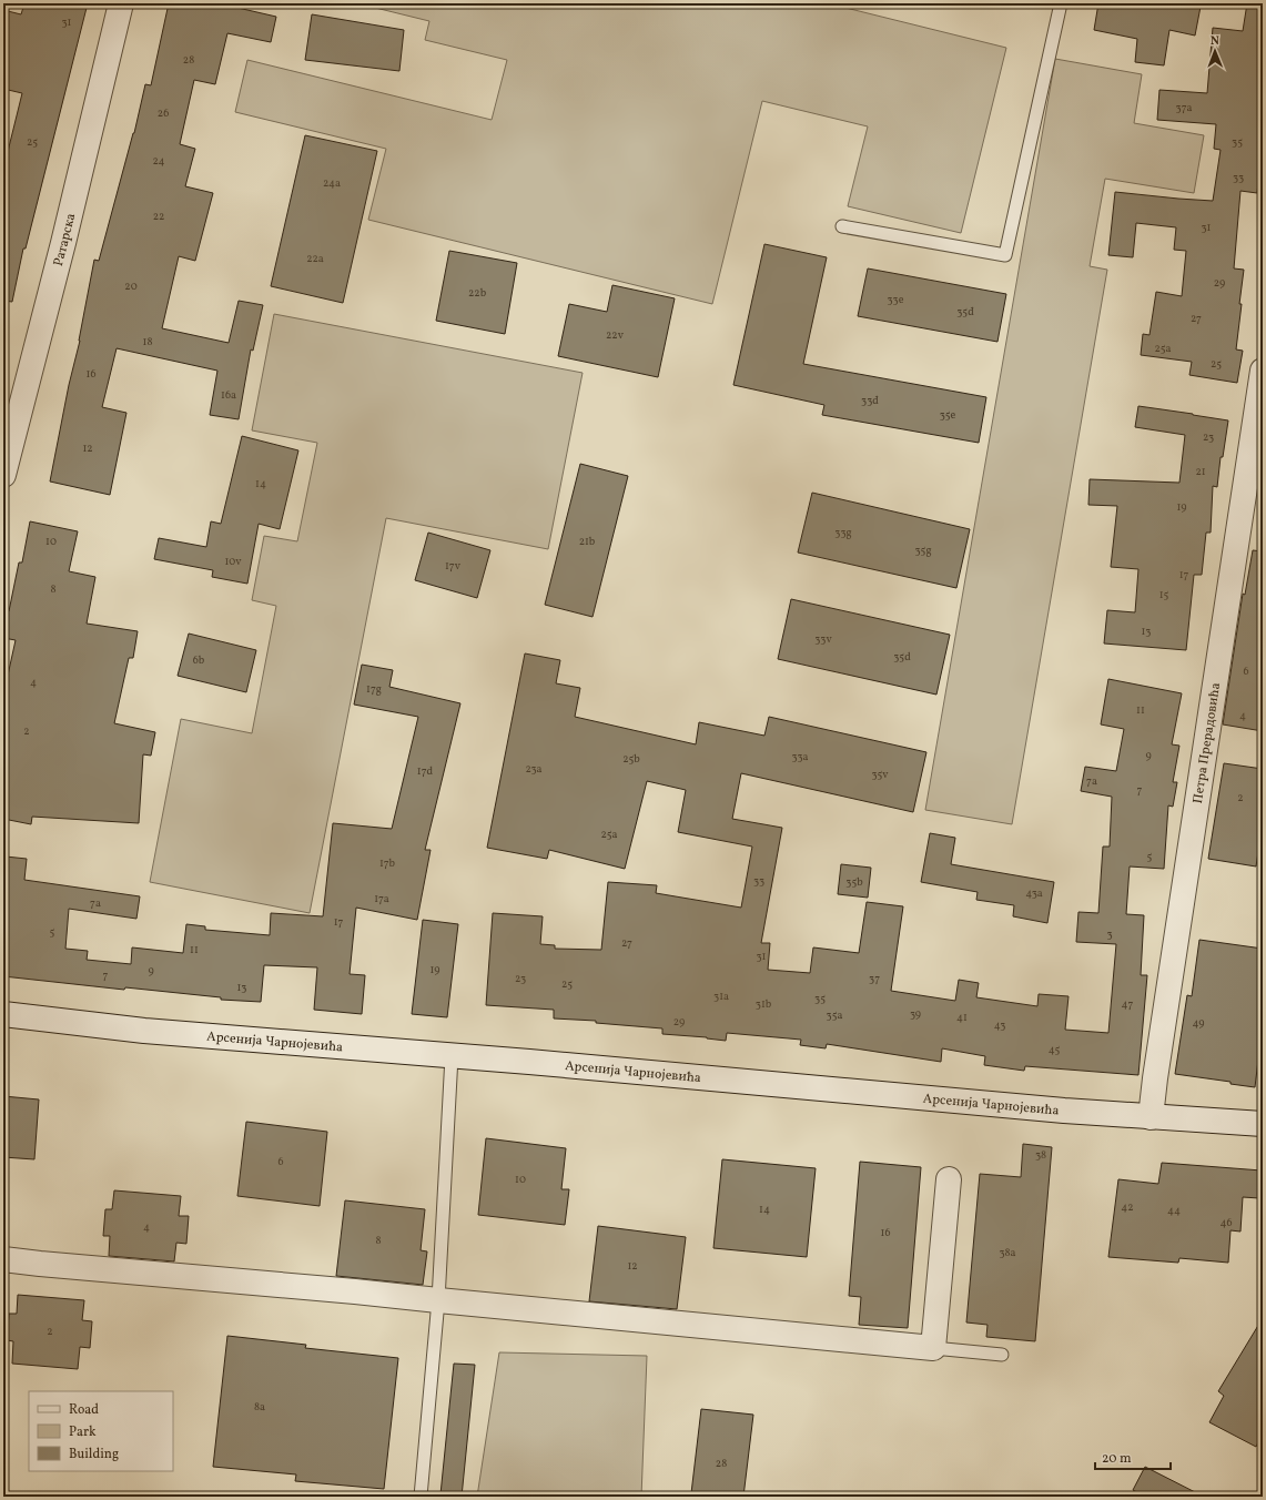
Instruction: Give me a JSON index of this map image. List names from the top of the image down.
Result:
{
  "streets": {
    "street": ["Ратарска", "Петра Прерадовића", "Арсенија Чарнојевића"]
  },
  "crossings": [
    ["Петра Прерадовића", "Арсенија Чарнојевића"]
  ],
  "house_numbers": [
    "31",
    "28",
    "37a",
    "26",
    "25",
    "35",
    "24",
    "33",
    "24a",
    "22",
    "31",
    "22a",
    "29",
    "20",
    "22b",
    "33e",
    "35đ",
    "27",
    "22v",
    "18",
    "25a",
    "25",
    "16",
    "16a",
    "33đ",
    "35e",
    "23",
    "12",
    "21",
    "14",
    "19",
    "33g",
    "10",
    "21b",
    "35g",
    "10v",
    "17v",
    "17",
    "8",
    "15",
    "13",
    "33v",
    "35d",
    "6b",
    "6",
    "4",
    "17g",
    "11",
    "4",
    "2",
    "9",
    "33a",
    "25b",
    "23a",
    "17d",
    "35v",
    "7a",
    "7",
    "2",
    "25a",
    "5",
    "17b",
    "33",
    "35b",
    "43a",
    "17a",
    "7a",
    "17",
    "5",
    "3",
    "27",
    "11",
    "31",
    "19",
    "9",
    "7",
    "23",
    "37",
    "25",
    "13",
    "31a",
    "35",
    "31b",
    "47",
    "39",
    "35a",
    "41",
    "29",
    "49",
    "43",
    "45",
    "38",
    "6",
    "10",
    "42",
    "14",
    "44",
    "46",
    "4",
    "16",
    "8",
    "38a",
    "12",
    "2",
    "8a",
    "28"
  ],
  "legend": ["Road", "Park", "Building"],
  "scale_bar": "20 m",
  "north": "top"
}
